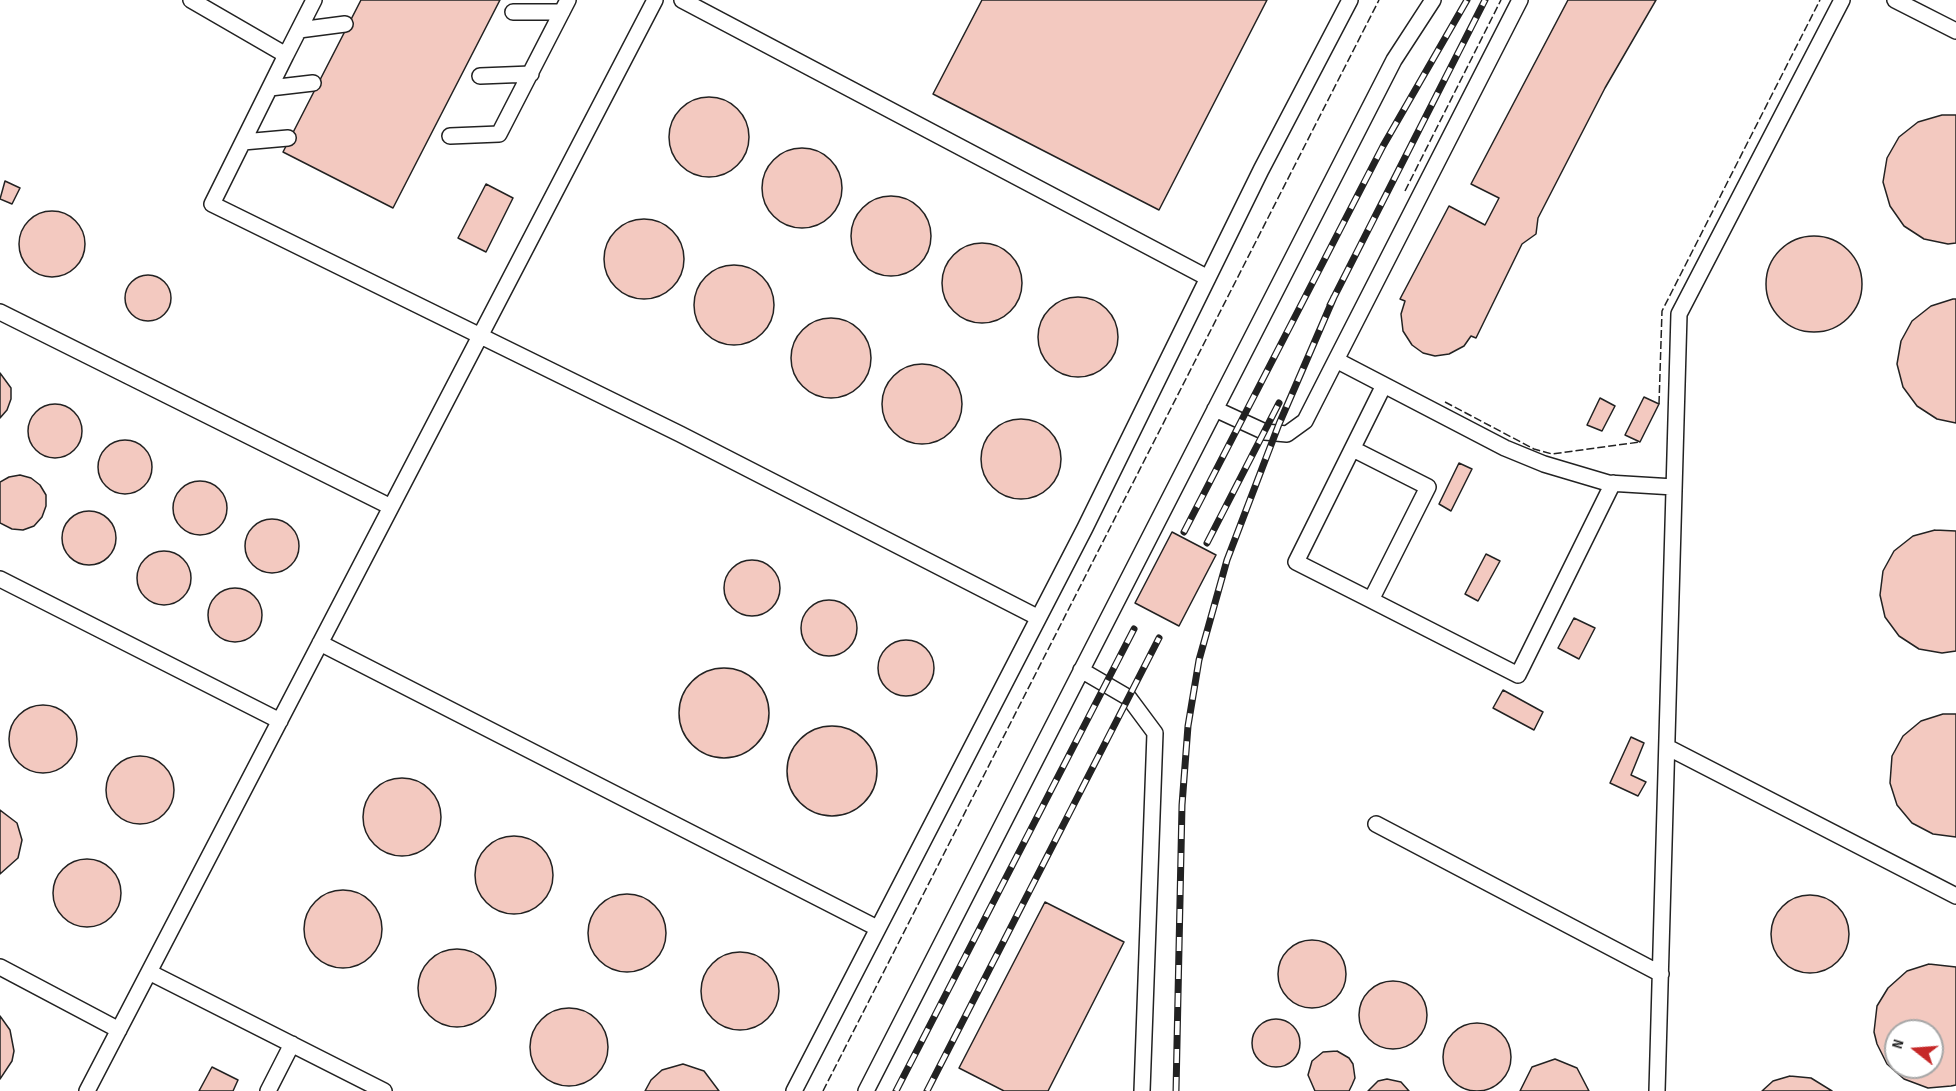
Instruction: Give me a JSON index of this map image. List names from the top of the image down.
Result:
{
  "north": "left"
}
